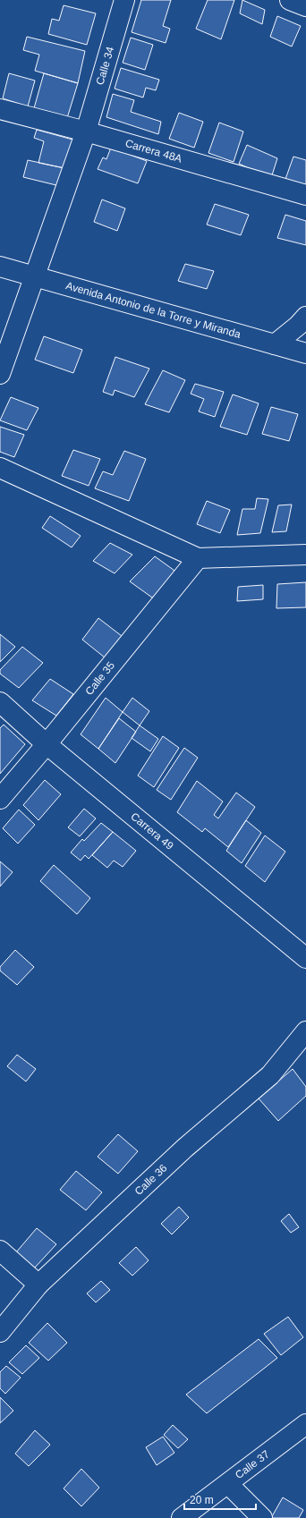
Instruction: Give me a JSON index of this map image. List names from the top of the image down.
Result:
{
  "streets": {
    "street": [
      "Calle 34",
      "Carrera 48A",
      "Avenida Antonio de la Torre y Miranda",
      "Calle 35",
      "Carrera 49",
      "Calle 36",
      "Calle 37"
    ]
  },
  "crossings": [
    ["Calle 34", "Carrera 48A"],
    ["Calle 34", "Avenida Antonio de la Torre y Miranda"],
    ["Calle 35", "Carrera 49"]
  ],
  "scale_bar": "20 m"
}
